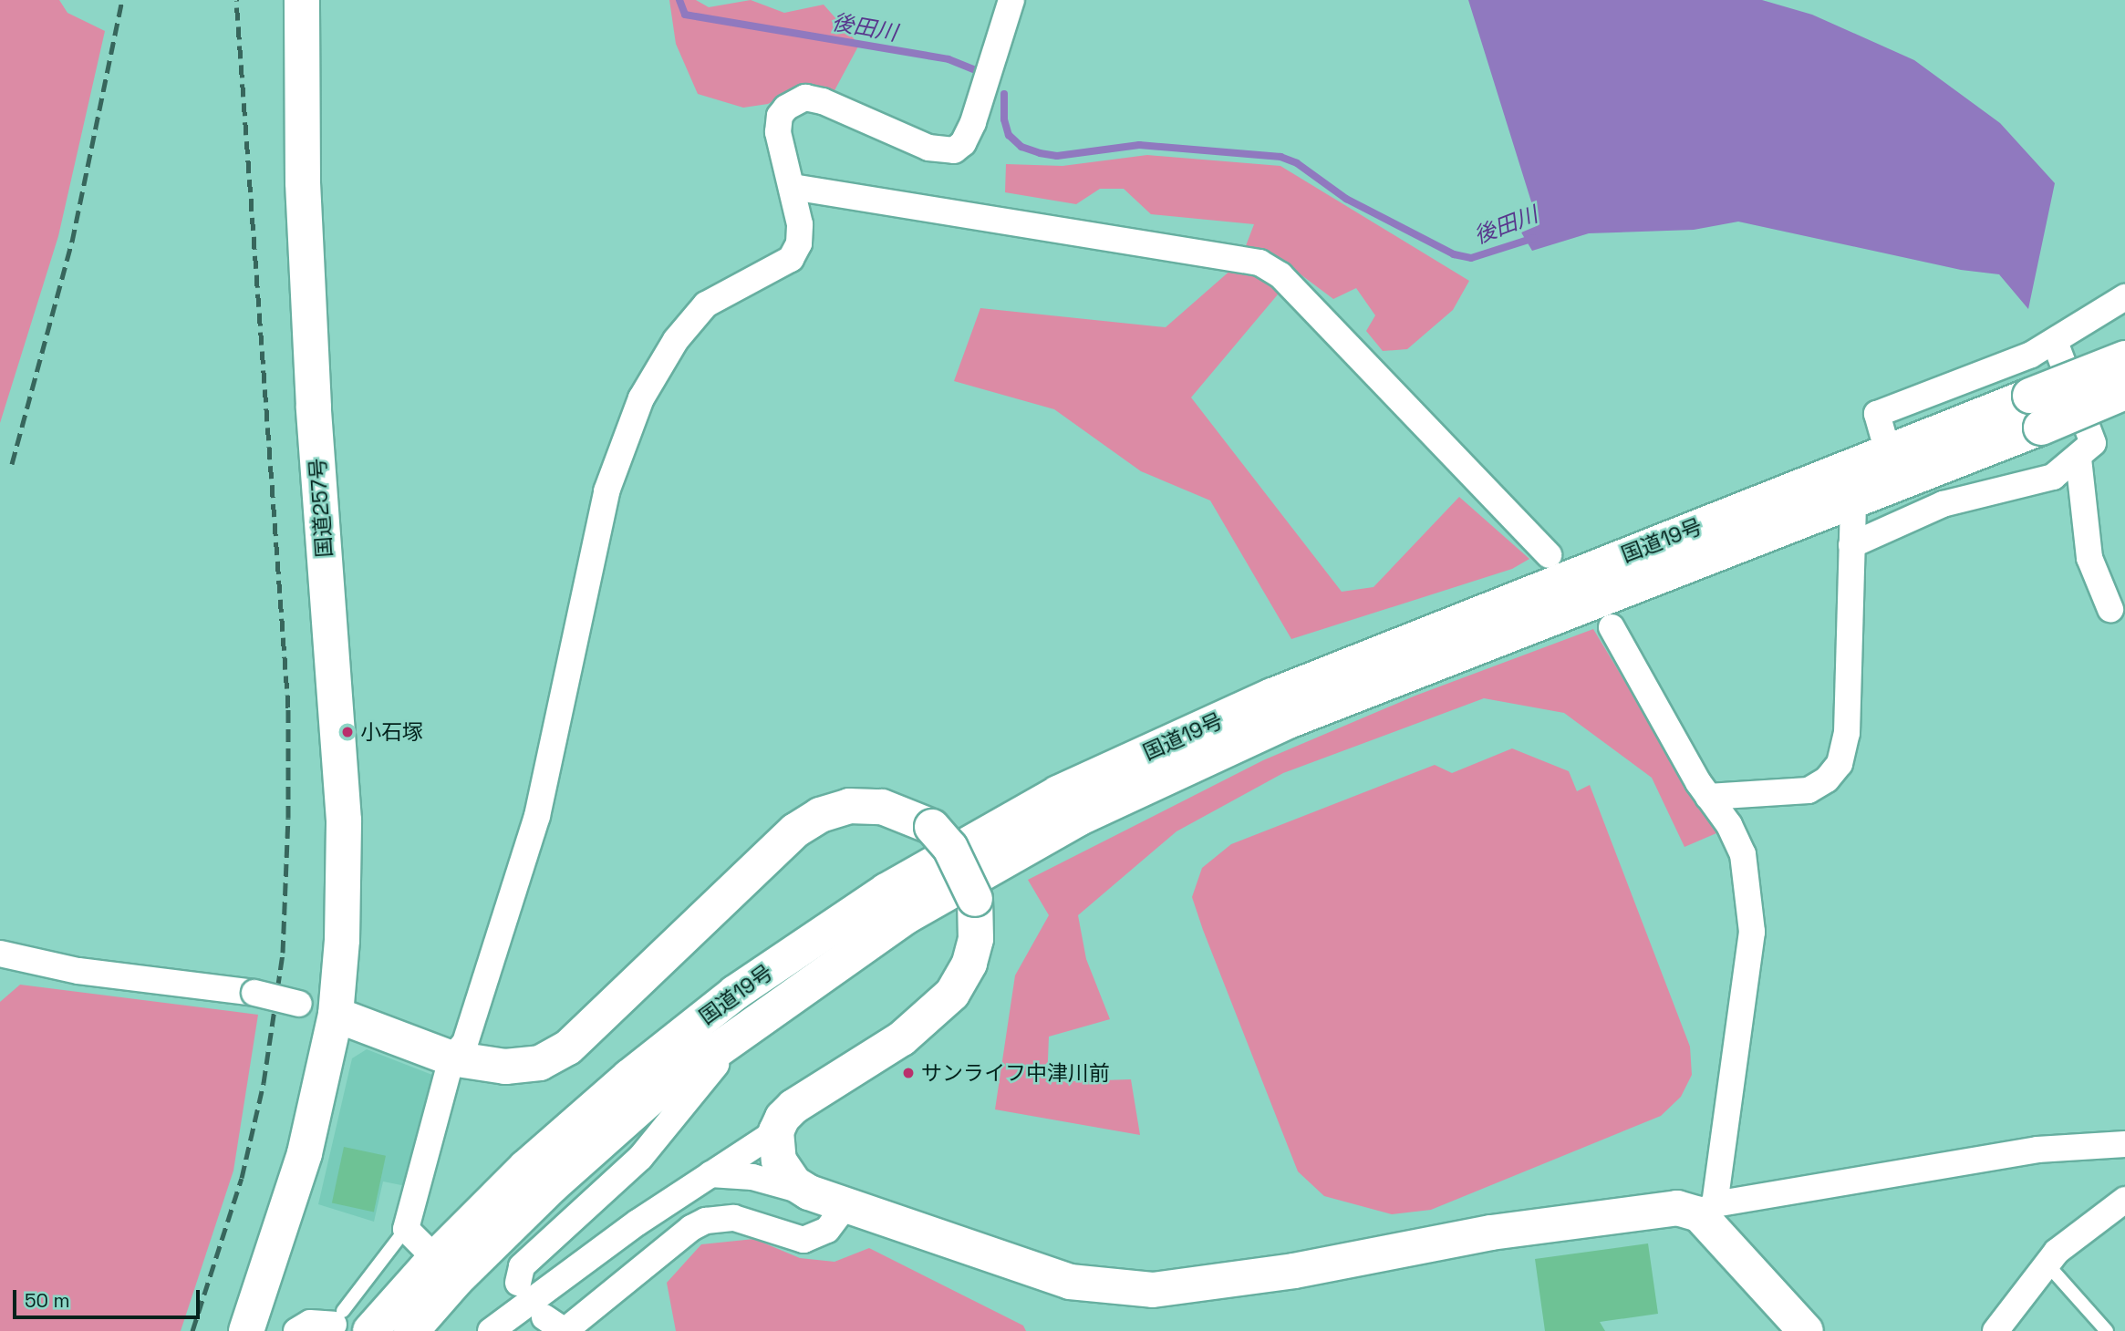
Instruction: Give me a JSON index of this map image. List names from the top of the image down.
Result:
{
  "streets": {
    "main road": ["国道257号", "国道19号"]
  },
  "water": ["後田川"],
  "places": ["小石塚", "サンライフ中津川前"],
  "scale_bar": "50 m"
}
